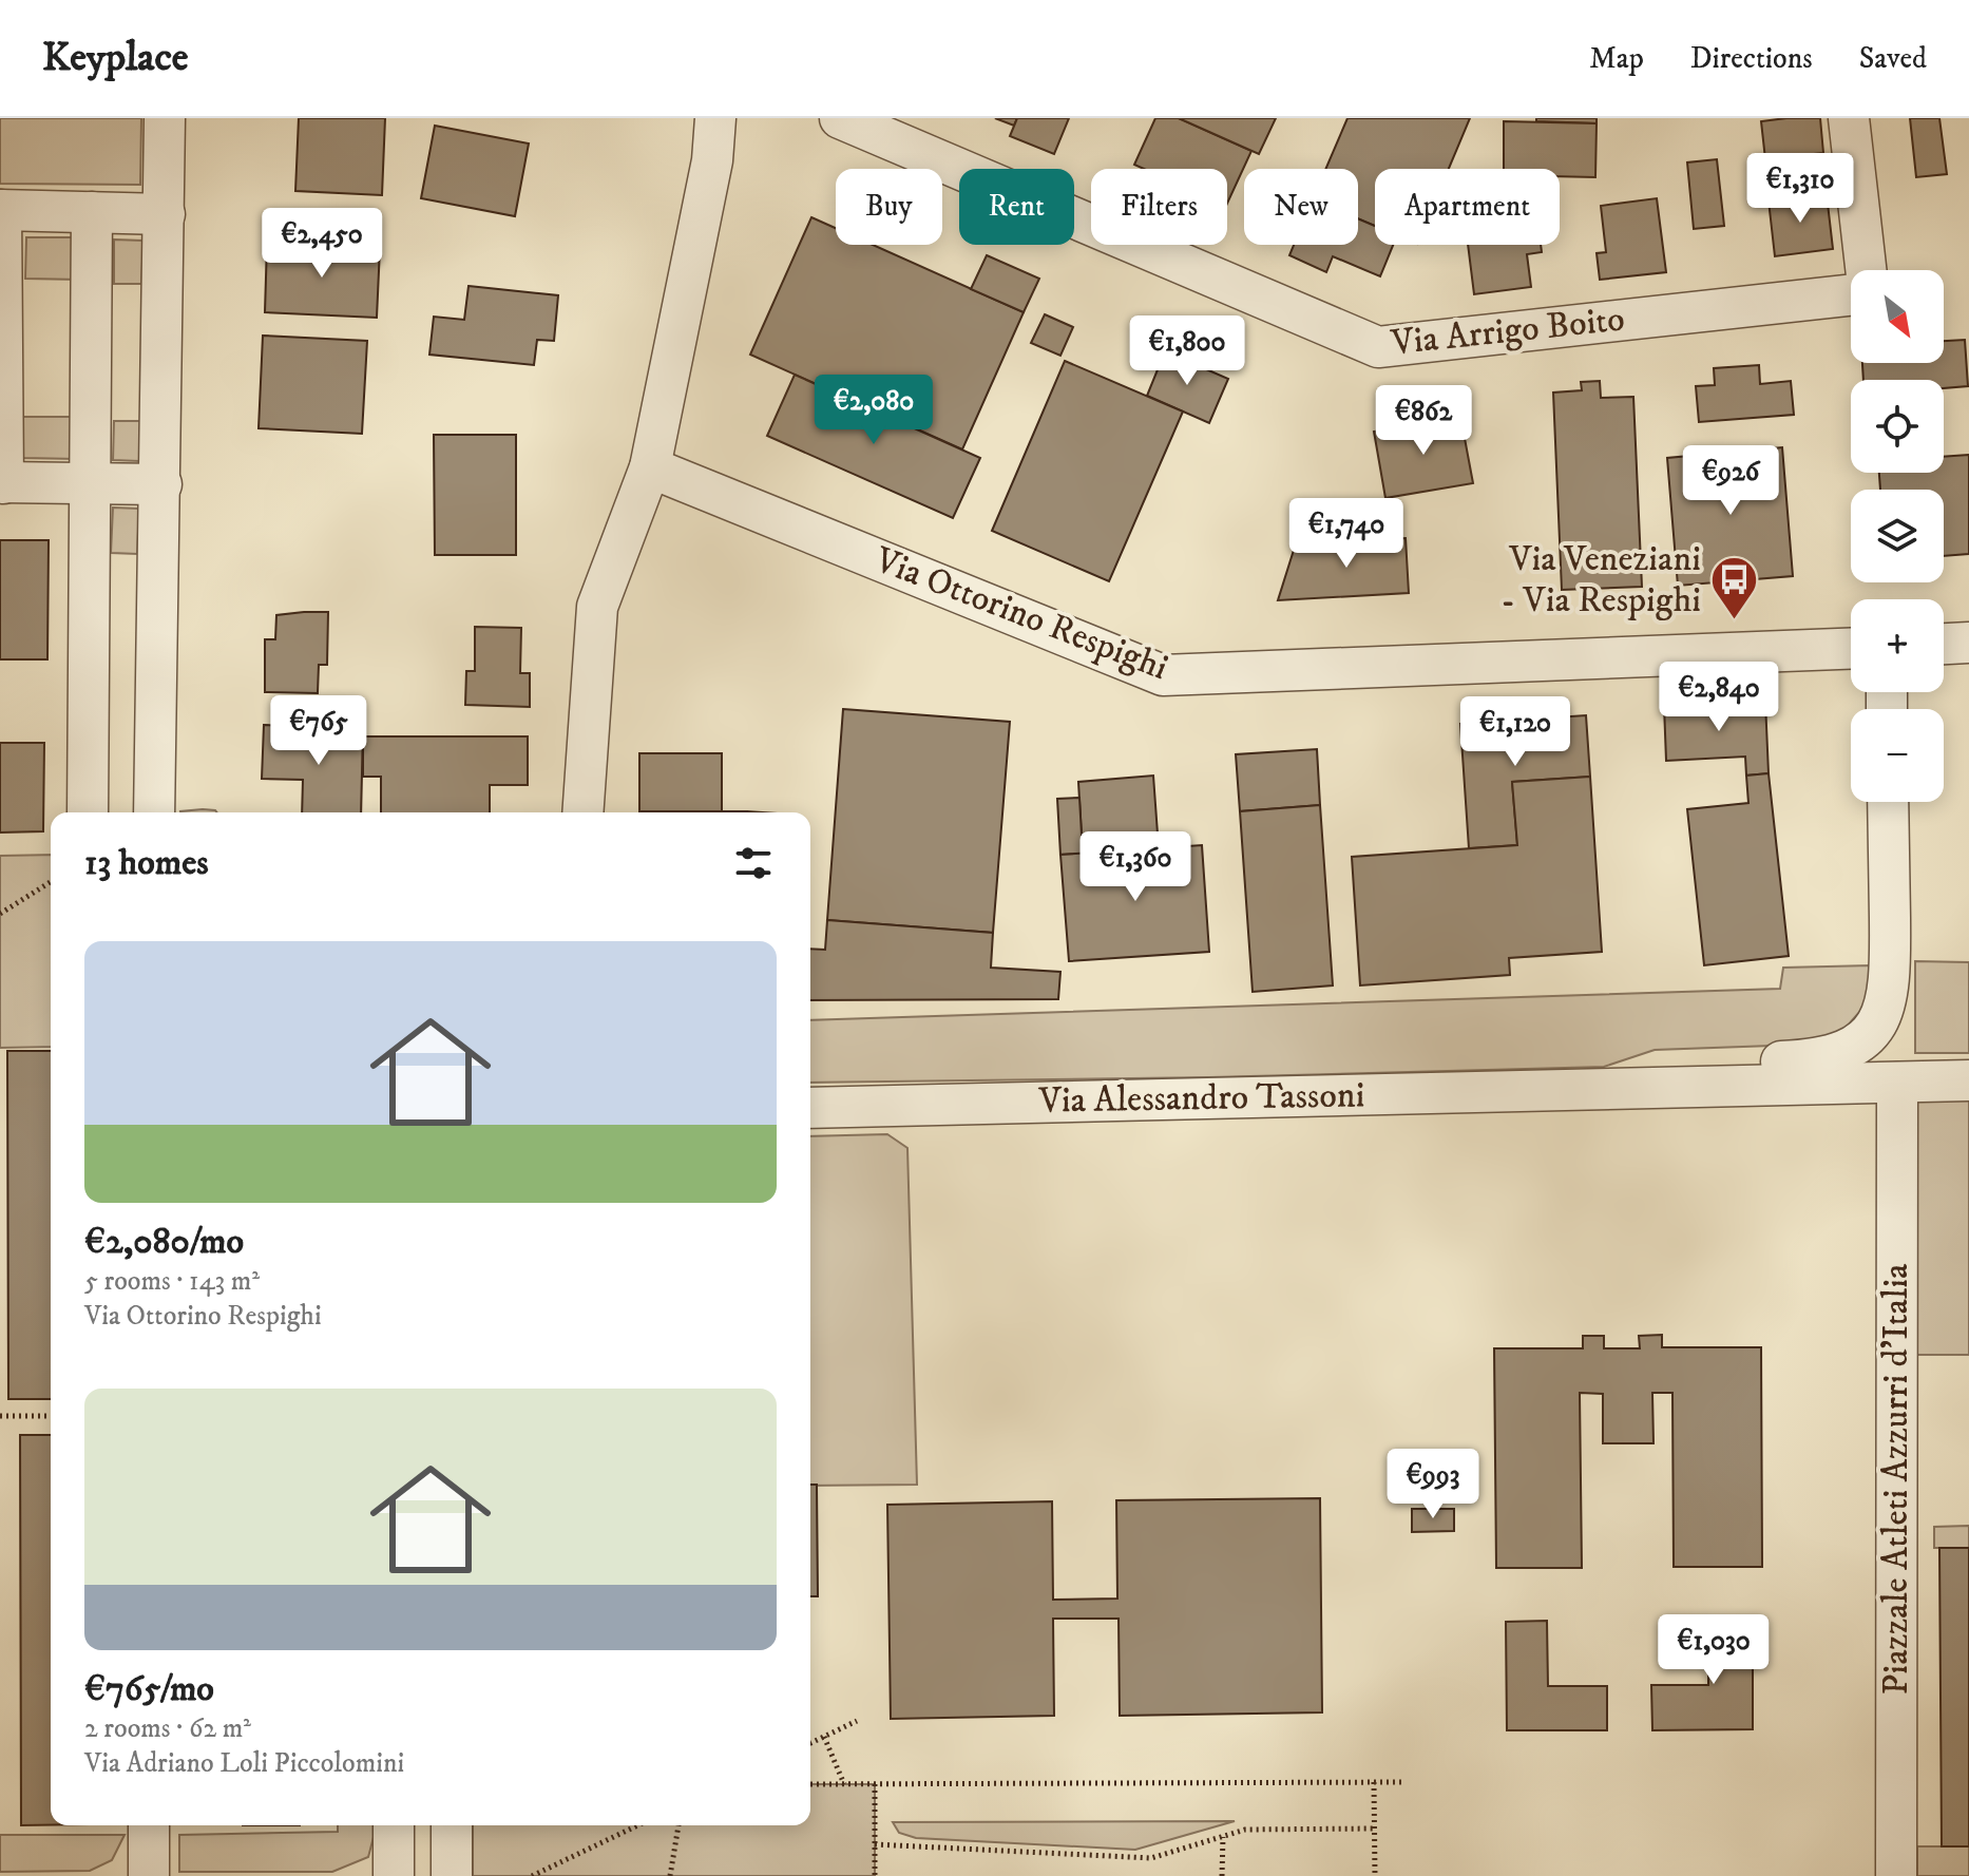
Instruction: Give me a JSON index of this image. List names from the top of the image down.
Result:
{
  "streets": {
    "street": [
      "Via Arrigo Boito",
      "Via Ottorino Respighi",
      "Via Alessandro Tassoni",
      "Piazzale Atleti Azzurri d'Italia"
    ]
  },
  "crossings": [
    ["Via Alessandro Tassoni", "Piazzale Atleti Azzurri d'Italia"]
  ],
  "places": {
    "bus stop": ["Via Veneziani - Via Respighi"]
  },
  "north": "bottom right",
  "page": {
    "header": "Keyplace",
    "nav": ["Map", "Directions", "Saved"],
    "price": [
      "€1,310",
      "€2,450",
      "€1,800",
      "€2,080",
      "€862",
      "€926",
      "€1,740",
      "€2,840",
      "€765",
      "€1,120",
      "€1,360",
      "€993",
      "€1,030"
    ],
    "chip": [
      "Buy",
      "Rent",
      "Filters",
      "New",
      "Apartment"
    ],
    "map_buttons": ["+", "−"],
    "heading": "13 homes",
    "list": [
      {
        "name": "€2,080/mo",
        "note": "5 rooms · 143 m² · Via Ottorino Respighi"
      },
      {
        "name": "€765/mo",
        "note": "2 rooms · 62 m² · Via Adriano Loli Piccolomini"
      }
    ]
  }
}
